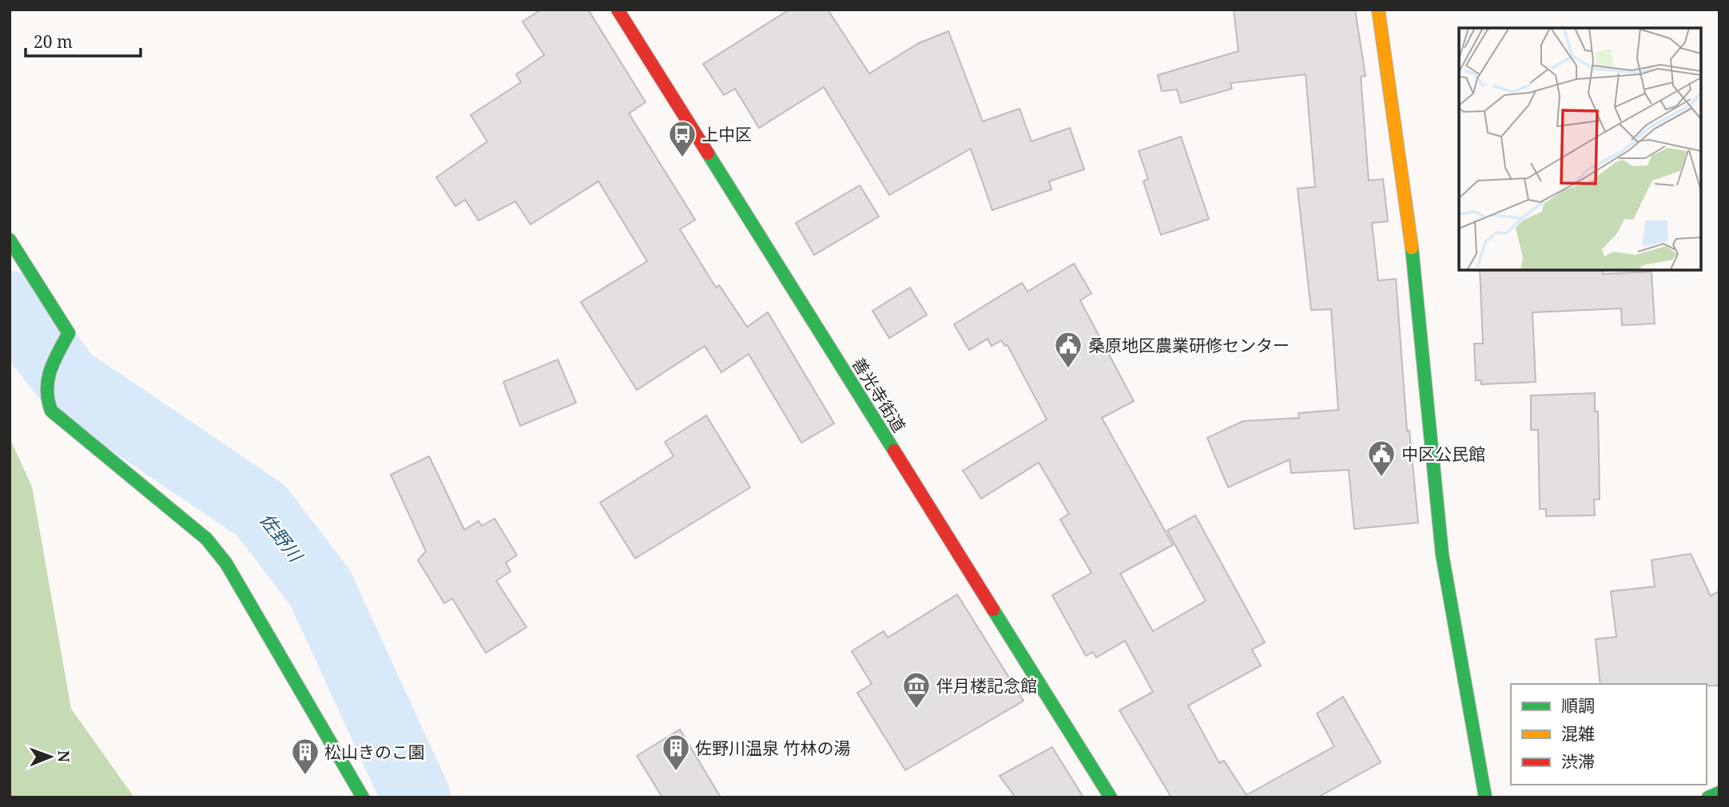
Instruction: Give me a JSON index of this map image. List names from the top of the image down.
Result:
{
  "streets": {
    "street": ["善光寺街道"]
  },
  "water": ["佐野川"],
  "places": {
    "bus stop": ["上中区"],
    "public building": ["桑原地区農業研修センター", "中区公民館"],
    "museum": ["伴月楼記念館"],
    "building": ["佐野川温泉 竹林の湯", "松山きのこ園"]
  },
  "legend": ["順調", "混雑", "渋滞"],
  "scale_bar": "20 m",
  "north": "right"
}
